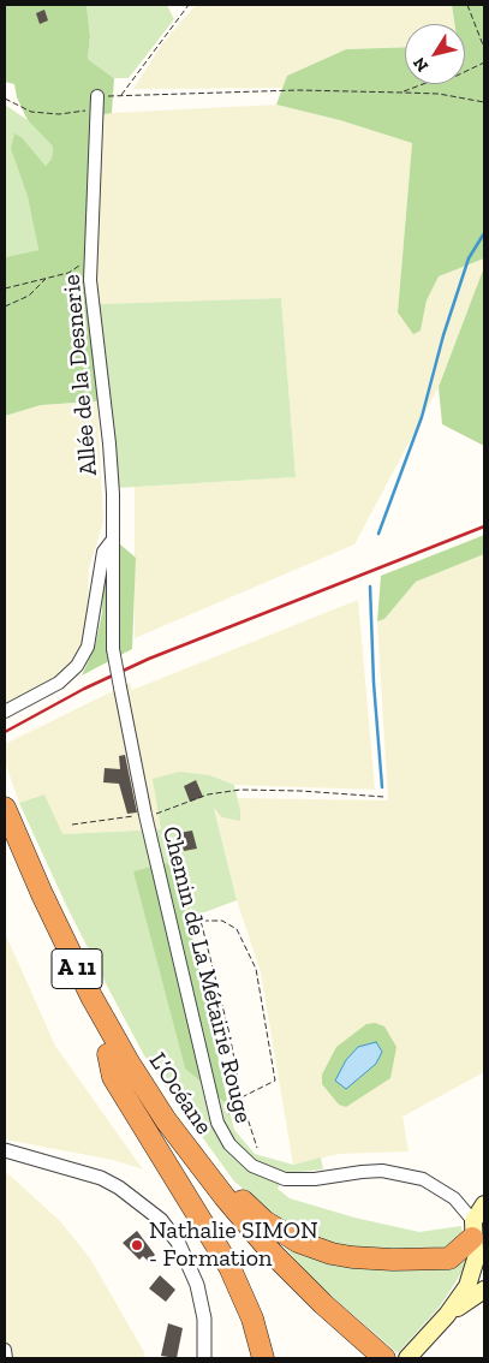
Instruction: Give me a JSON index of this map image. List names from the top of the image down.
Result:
{
  "streets": {
    "highway": ["A 11", "L’Océane"],
    "street": ["Allée de la Desnerie", "Chemin de La Métairie Rouge"]
  },
  "crossings": [
    ["Allée de la Desnerie", "Chemin de La Métairie Rouge"]
  ],
  "places": ["Nathalie SIMON - Formation"],
  "north": "bottom left"
}
